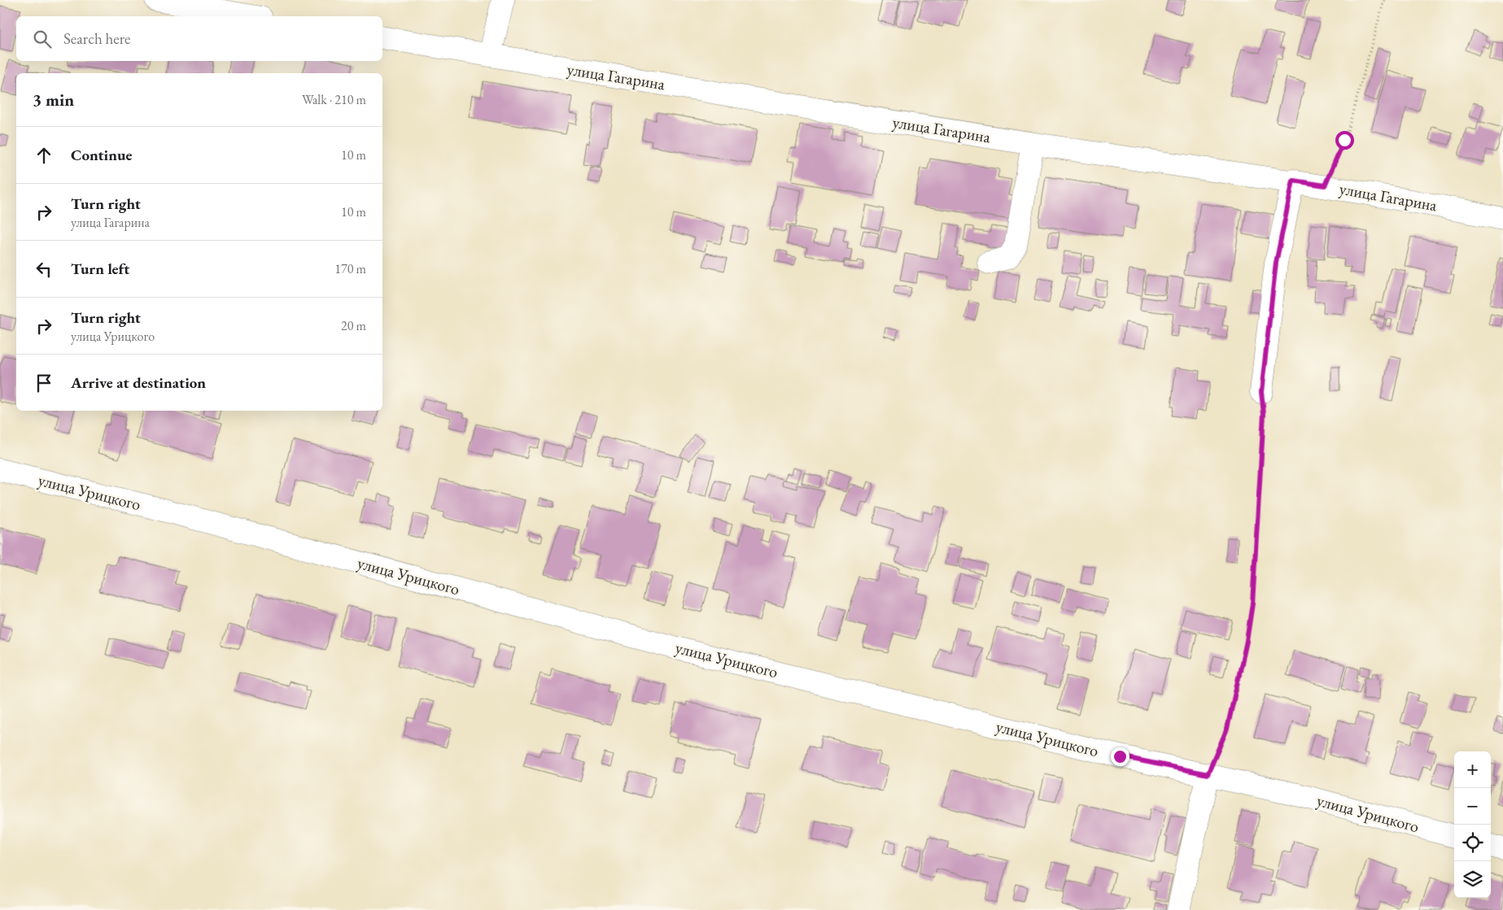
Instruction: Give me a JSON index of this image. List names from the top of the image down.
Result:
{
  "streets": {
    "street": ["улица Гагарина", "улица Урицкого"]
  },
  "page": {
    "search": "Search here",
    "heading": ["3 min", "Walk · 210 m"],
    "list": [
      ["Continue", "10 m"],
      ["Turn right", "улица Гагарина", "10 m"],
      ["Turn left", "170 m"],
      ["Turn right", "улица Урицкого", "20 m"],
      "Arrive at destination"
    ],
    "map_buttons": ["+", "−"]
  }
}
